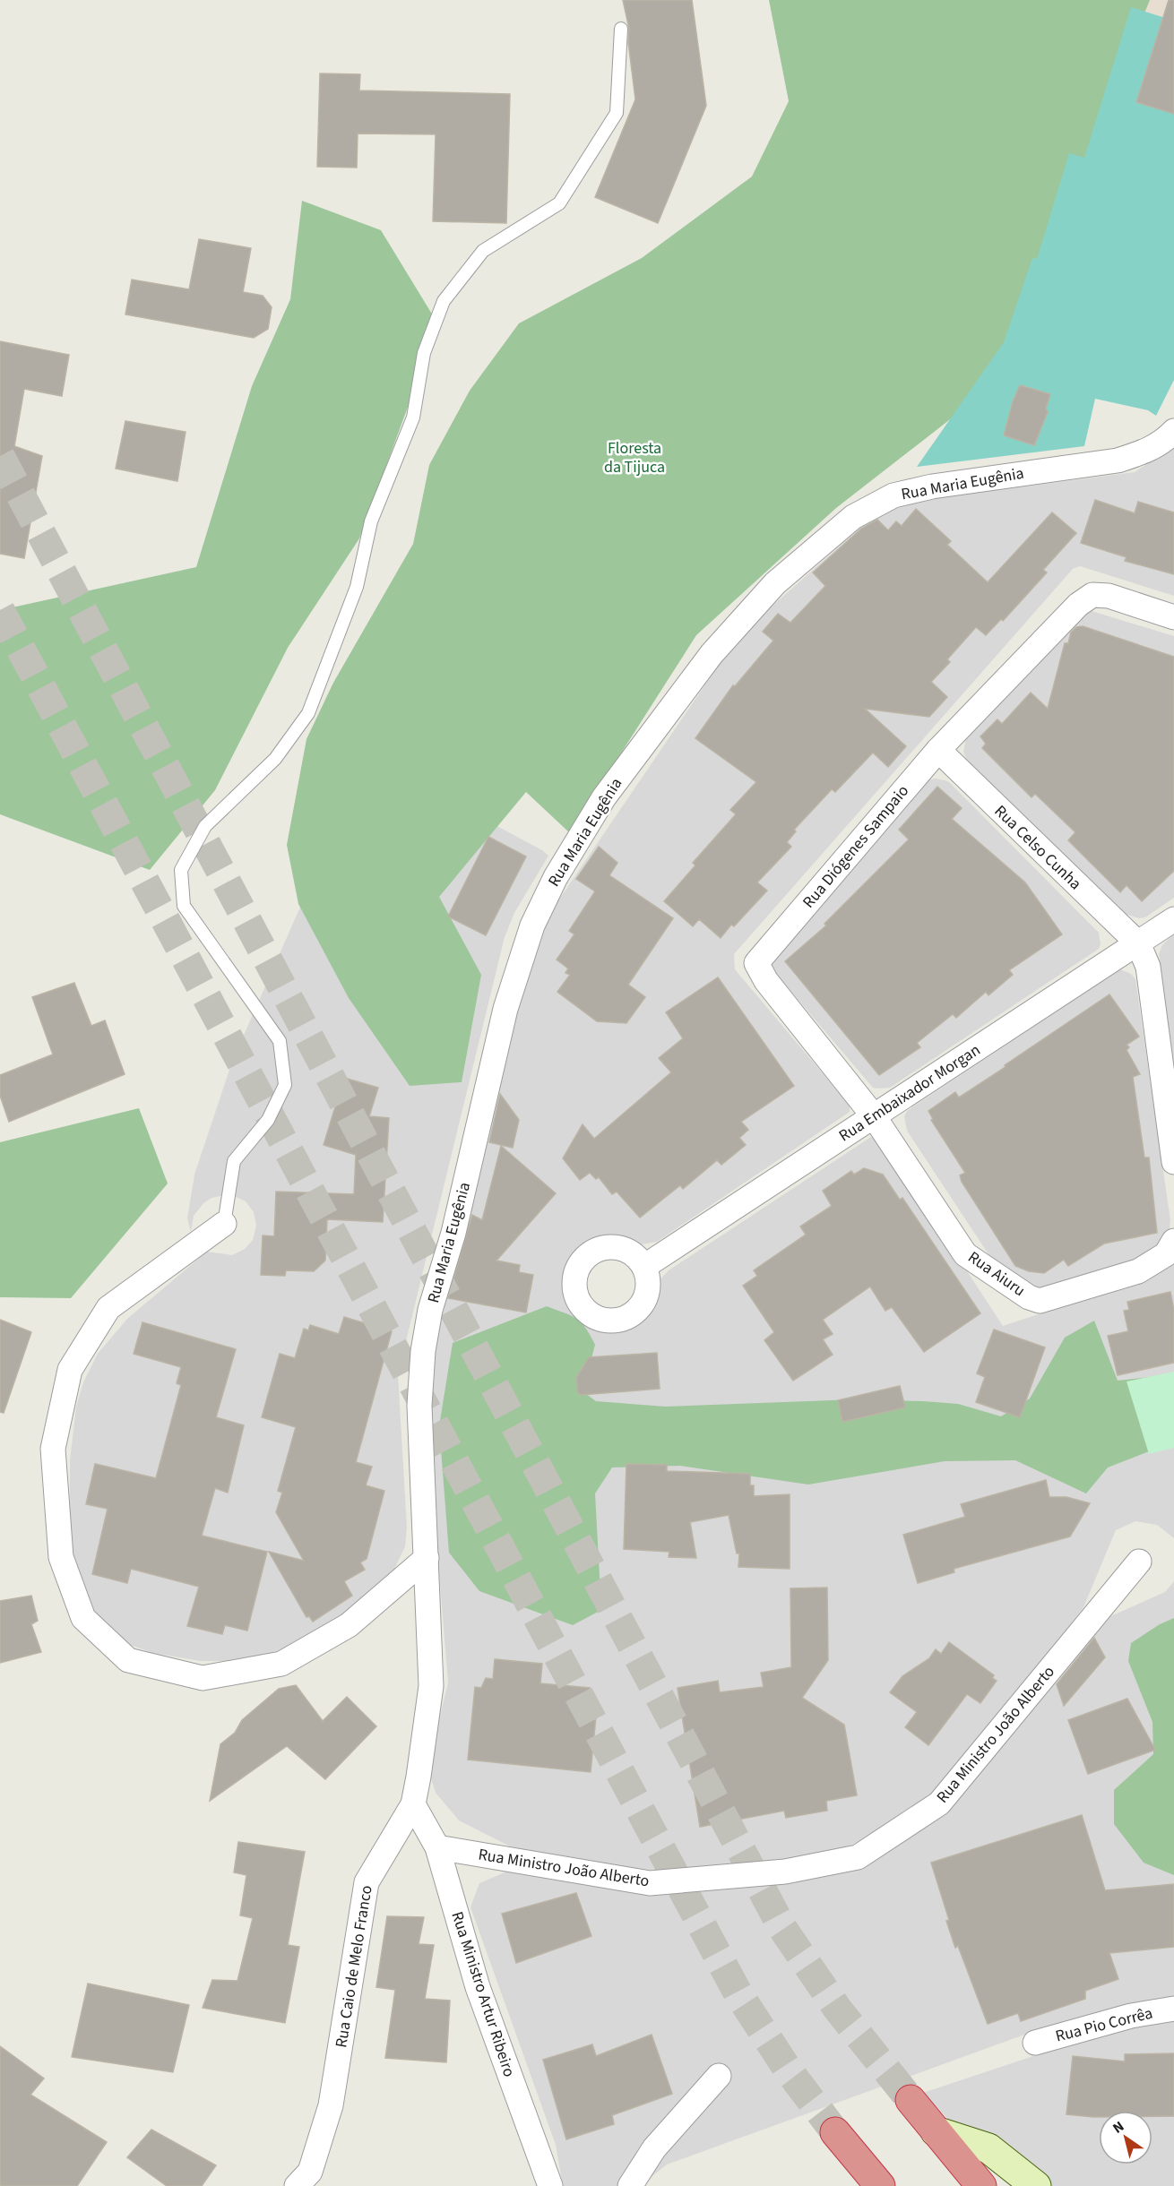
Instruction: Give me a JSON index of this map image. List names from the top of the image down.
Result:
{
  "streets": {
    "street": [
      "Rua Maria Eugênia",
      "Rua Diógenes Sampaio",
      "Rua Celso Cunha",
      "Rua Embaixador Morgan",
      "Rua Aiuru",
      "Rua Ministro João Alberto",
      "Rua Caio de Melo Franco",
      "Rua Ministro Artur Ribeiro",
      "Rua Pio Corrêa"
    ]
  },
  "crossings": [
    ["Rua Maria Eugênia", "Rua Caio de Melo Franco"],
    ["Rua Diógenes Sampaio", "Rua Celso Cunha"],
    ["Rua Diógenes Sampaio", "Rua Embaixador Morgan"],
    ["Rua Diógenes Sampaio", "Rua Aiuru"],
    ["Rua Celso Cunha", "Rua Embaixador Morgan"],
    ["Rua Embaixador Morgan", "Rua Aiuru"],
    ["Rua Ministro João Alberto", "Rua Ministro Artur Ribeiro"],
    ["Rua Caio de Melo Franco", "Rua Ministro Artur Ribeiro"]
  ],
  "parks": ["Floresta da Tijuca"],
  "north": "top left"
}
